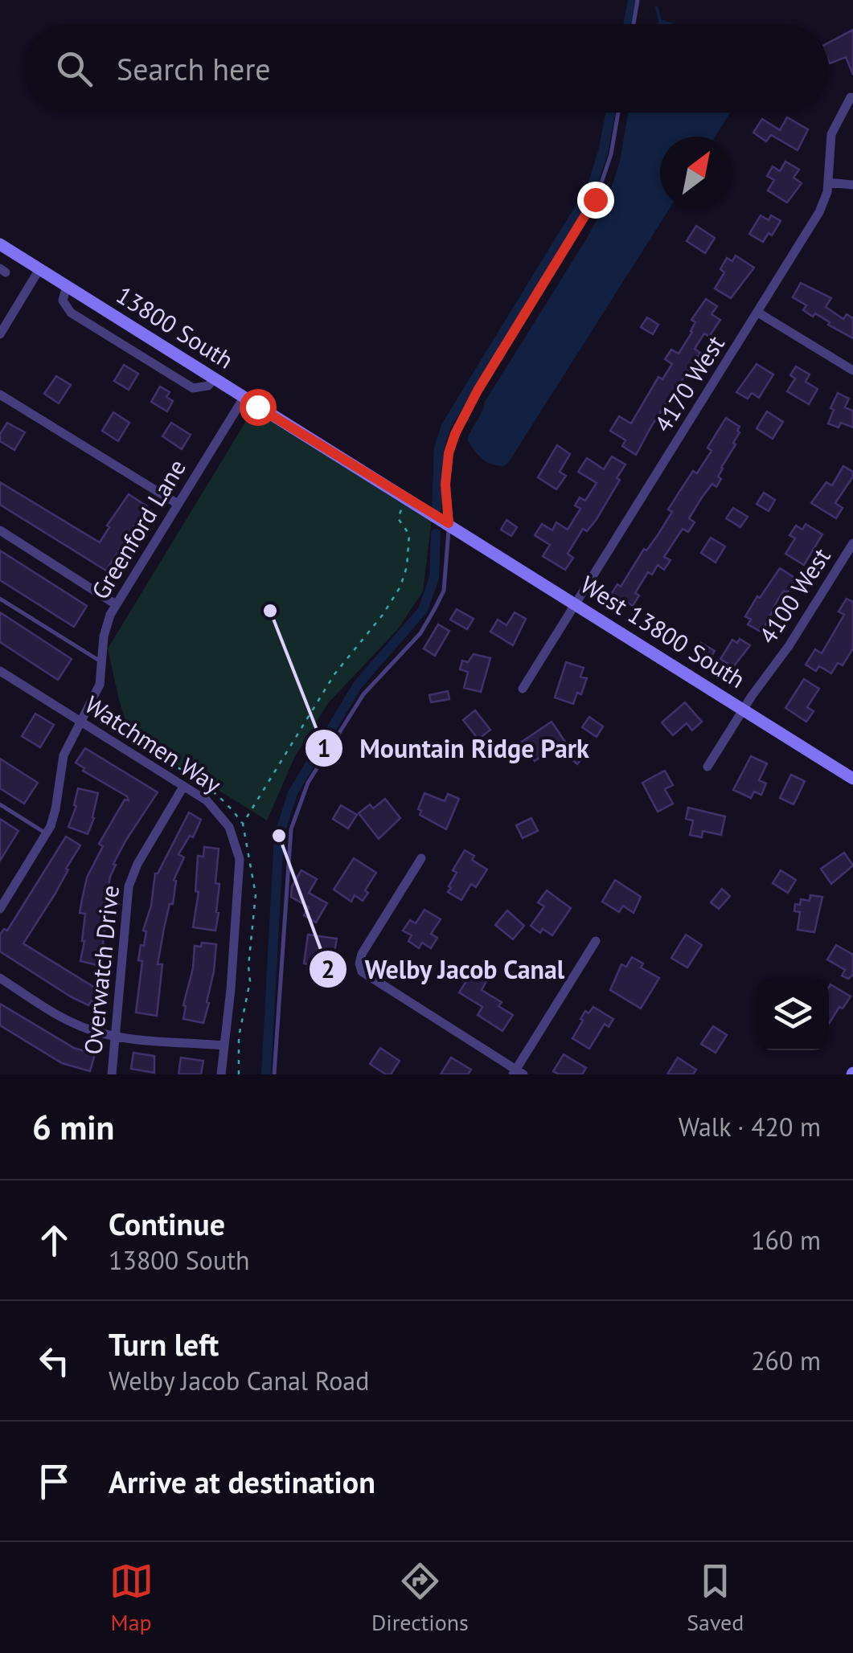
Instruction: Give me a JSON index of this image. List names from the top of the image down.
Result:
{
  "streets": {
    "street": [
      "13800 South",
      "4170 West",
      "Greenford Lane",
      "4100 West",
      "West 13800 South",
      "Watchmen Way",
      "Overwatch Drive"
    ]
  },
  "crossings": [
    ["13800 South", "Greenford Lane"],
    ["13800 South", "West 13800 South"],
    ["4170 West", "West 13800 South"],
    ["Greenford Lane", "Watchmen Way"],
    ["4100 West", "West 13800 South"],
    ["Watchmen Way", "Overwatch Drive"]
  ],
  "places": ["Mountain Ridge Park", "Welby Jacob Canal"],
  "north": "top right",
  "page": {
    "search": "Search here",
    "heading": ["6 min", "Walk · 420 m"],
    "list": [
      ["Continue", "13800 South", "160 m"],
      ["Turn left", "Welby Jacob Canal Road", "260 m"],
      "Arrive at destination"
    ],
    "nav": ["Map", "Directions", "Saved"]
  }
}
